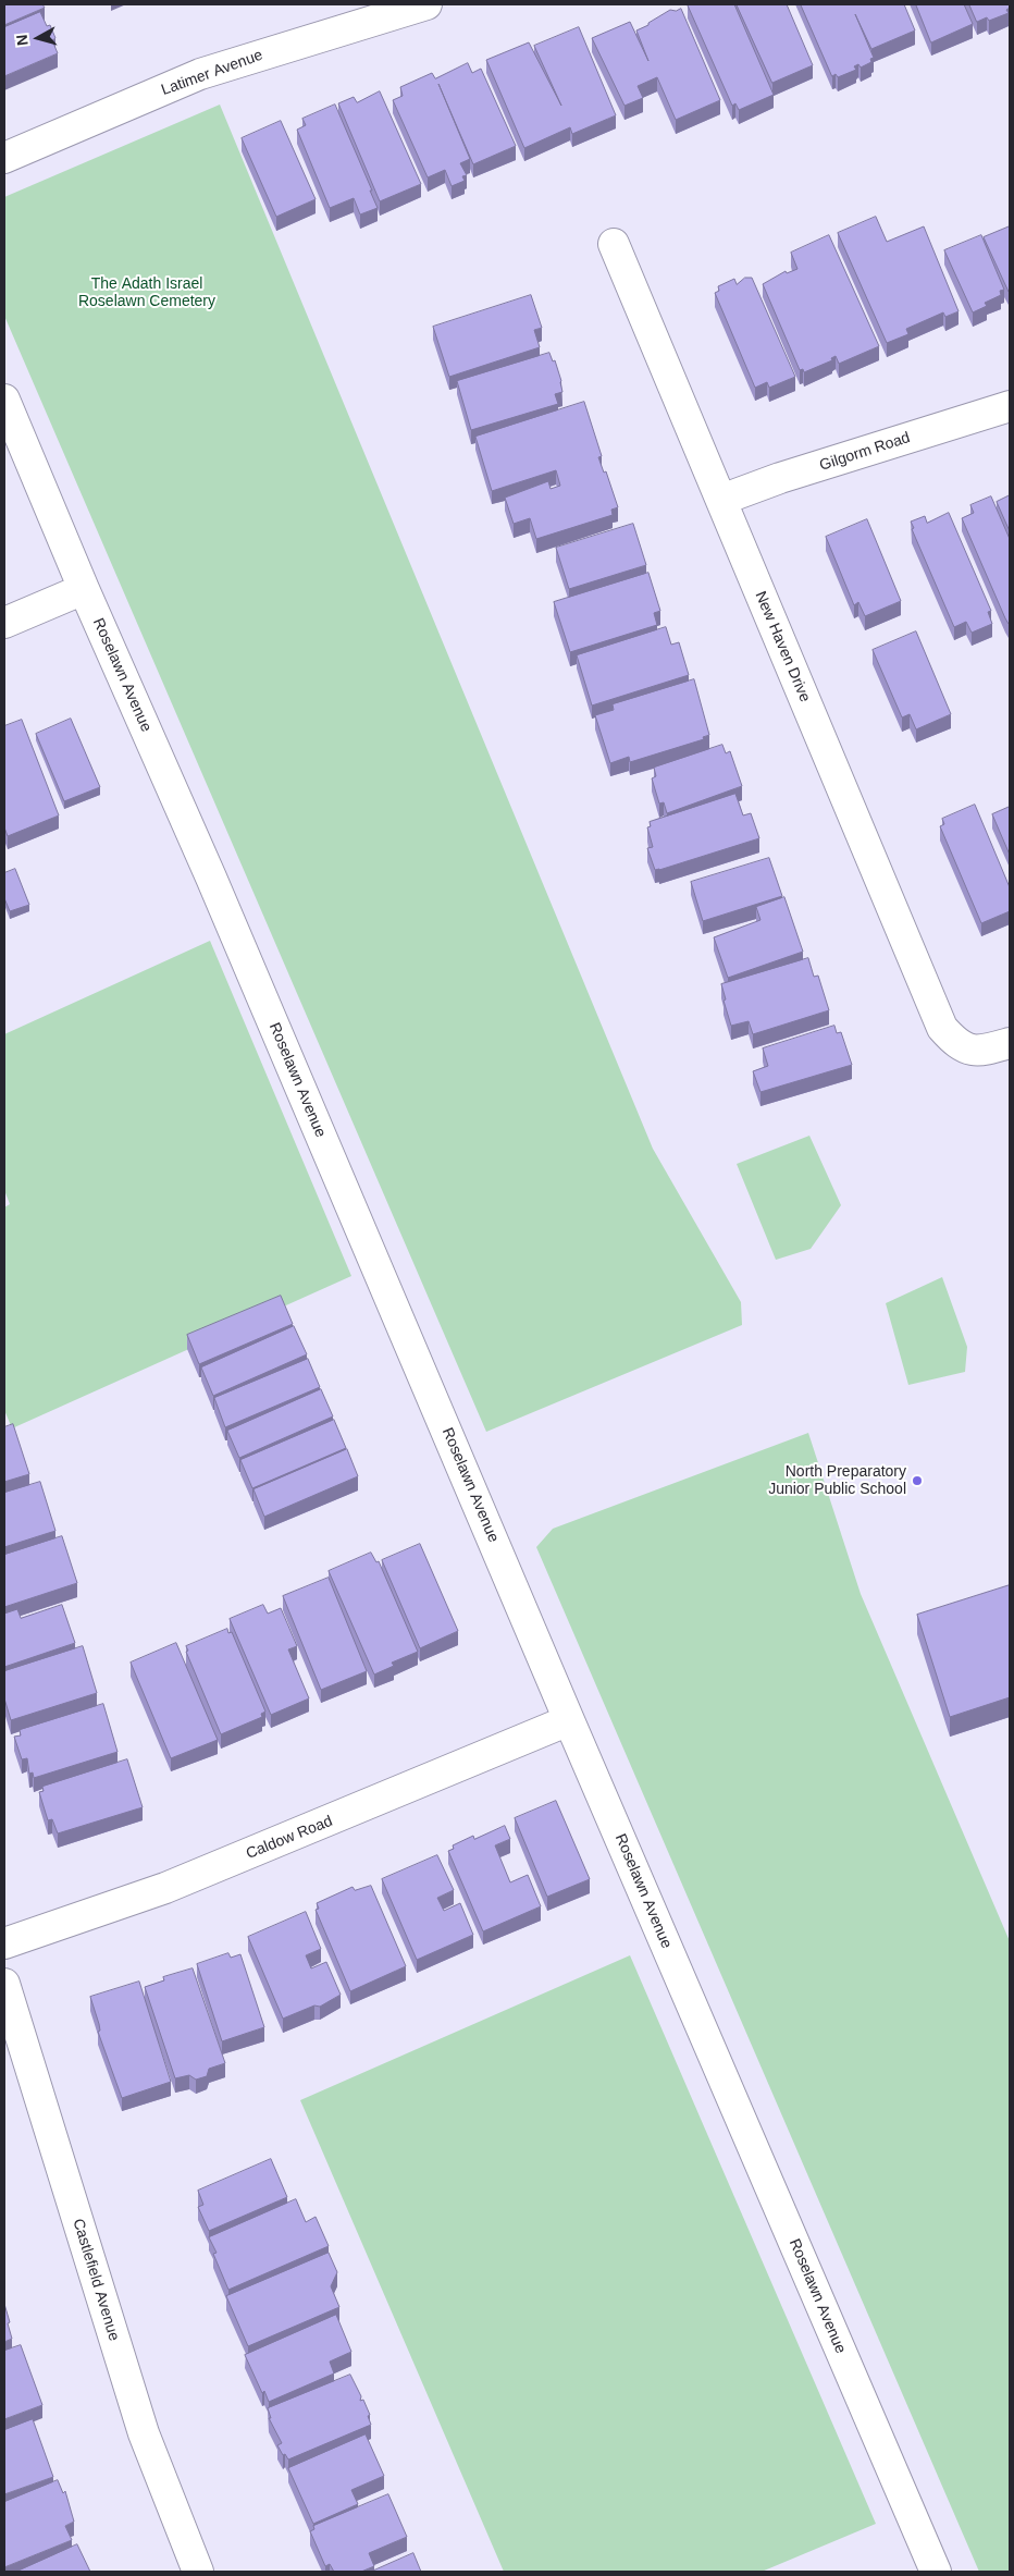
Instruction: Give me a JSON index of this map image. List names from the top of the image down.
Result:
{
  "streets": {
    "street": [
      "Latimer Avenue",
      "Gilgorm Road",
      "New Haven Drive",
      "Roselawn Avenue",
      "Caldow Road",
      "Castlefield Avenue"
    ]
  },
  "crossings": [
    ["Gilgorm Road", "New Haven Drive"],
    ["Roselawn Avenue", "Caldow Road"]
  ],
  "parks": ["The Adath Israel Roselawn Cemetery"],
  "places": ["North Preparatory Junior Public School"],
  "north": "left"
}
